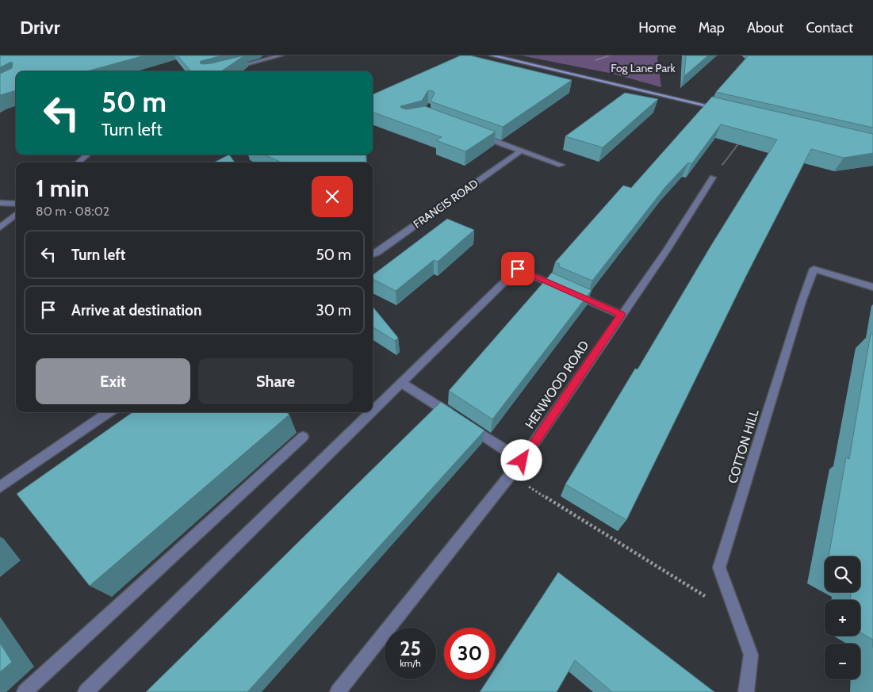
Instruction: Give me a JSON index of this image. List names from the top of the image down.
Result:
{
  "streets": {
    "street": ["FRANCIS ROAD", "HENWOOD ROAD", "COTTON HILL"]
  },
  "parks": ["Fog Lane Park"],
  "page": {
    "header": "Drivr",
    "nav": [
      "Home",
      "Map",
      "About",
      "Contact"
    ],
    "turn": ["50 m", "Turn left"],
    "heading": ["1 min", "80 m · 08:02"],
    "list": [
      {
        "name": "Turn left",
        "value": "50 m"
      },
      {
        "name": "Arrive at destination",
        "value": "30 m"
      }
    ],
    "buttons": ["Exit", "Share"],
    "map_buttons": ["+", "−"],
    "speed": "25 km/h",
    "limit": "30"
  }
}
